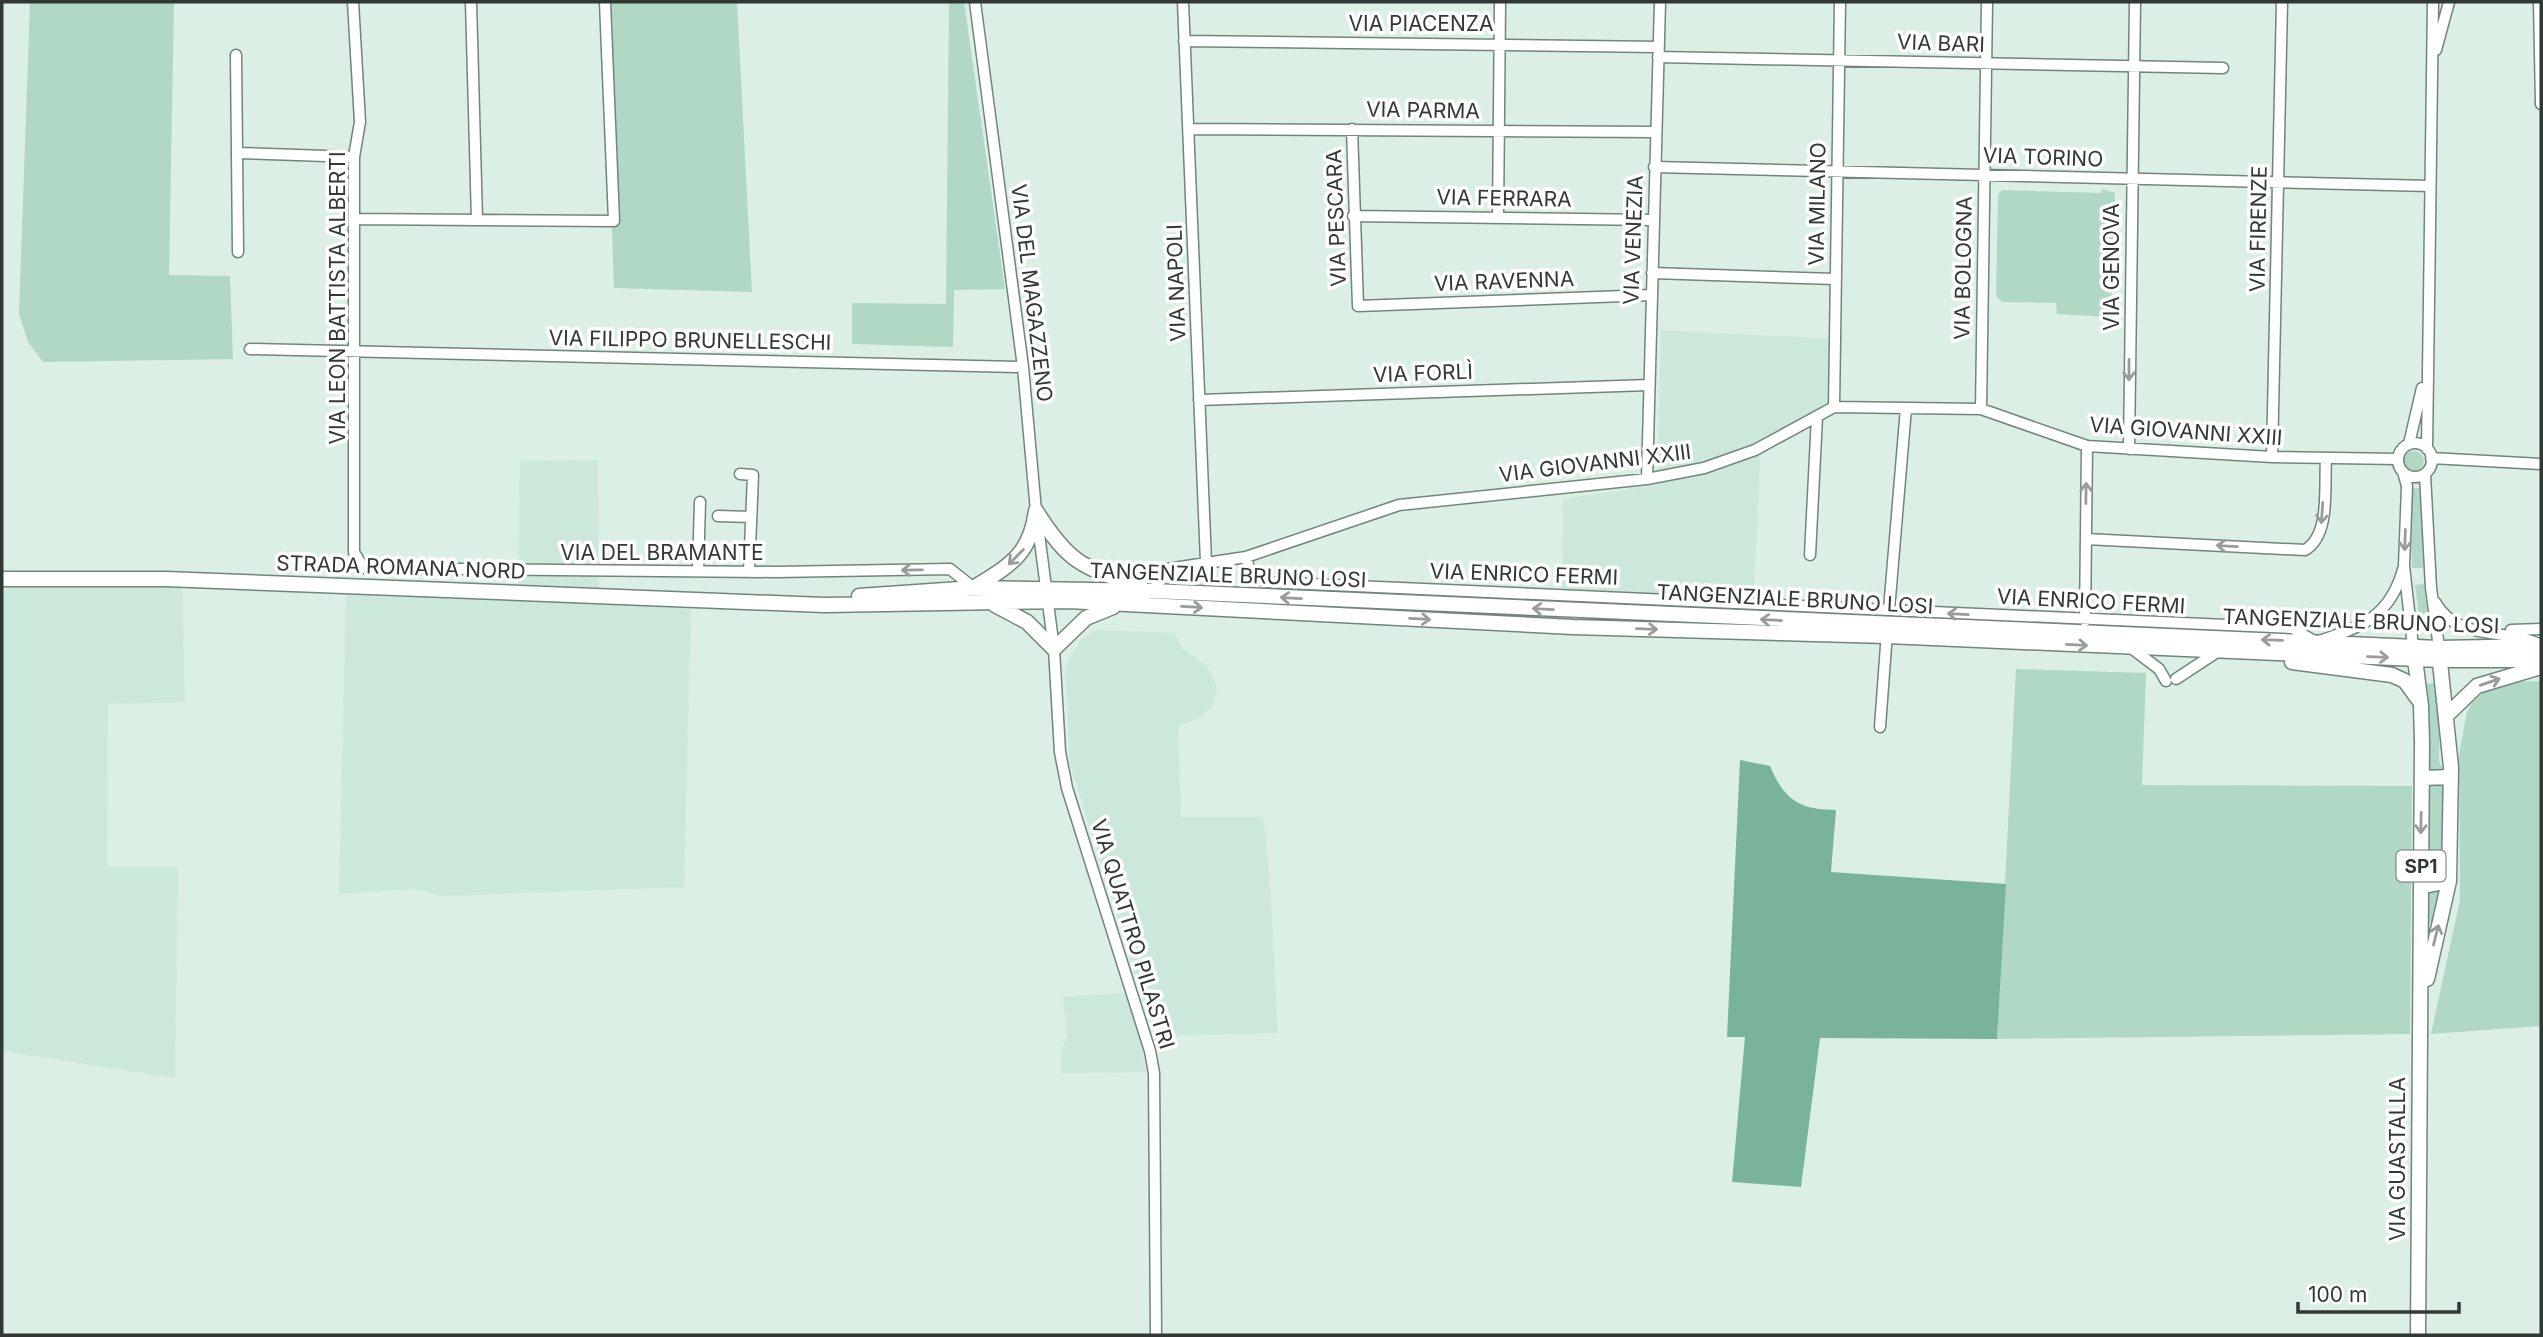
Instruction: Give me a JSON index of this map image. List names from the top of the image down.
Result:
{
  "streets": {
    "main road": [
      "STRADA ROMANA NORD",
      "TANGENZIALE BRUNO LOSI",
      "SP1",
      "VIA GUASTALLA"
    ],
    "street": [
      "VIA PIACENZA",
      "VIA BARI",
      "VIA PARMA",
      "VIA TORINO",
      "VIA FERRARA",
      "VIA MILANO",
      "VIA PESCARA",
      "VIA FIRENZE",
      "VIA VENEZIA",
      "VIA GENOVA",
      "VIA BOLOGNA",
      "VIA RAVENNA",
      "VIA NAPOLI",
      "VIA DEL MAGAZZENO",
      "VIA LEON BATTISTA ALBERTI",
      "VIA FILIPPO BRUNELLESCHI",
      "VIA FORLÌ",
      "VIA GIOVANNI XXIII",
      "VIA DEL BRAMANTE",
      "VIA ENRICO FERMI",
      "VIA QUATTRO PILASTRI"
    ]
  },
  "crossings": [
    ["VIA PIACENZA", "VIA BARI"],
    ["VIA PIACENZA", "VIA VENEZIA"],
    ["VIA PIACENZA", "VIA NAPOLI"],
    ["VIA BARI", "VIA MILANO"],
    ["VIA BARI", "VIA VENEZIA"],
    ["VIA BARI", "VIA GENOVA"],
    ["VIA BARI", "VIA BOLOGNA"],
    ["VIA PARMA", "VIA PESCARA"],
    ["VIA PARMA", "VIA VENEZIA"],
    ["VIA PARMA", "VIA NAPOLI"],
    ["VIA TORINO", "VIA MILANO"],
    ["VIA TORINO", "VIA FIRENZE"],
    ["VIA TORINO", "VIA VENEZIA"],
    ["VIA TORINO", "VIA GENOVA"],
    ["VIA TORINO", "VIA BOLOGNA"],
    ["VIA FERRARA", "VIA PESCARA"],
    ["VIA FERRARA", "VIA VENEZIA"],
    ["VIA MILANO", "VIA GIOVANNI XXIII"],
    ["VIA PESCARA", "VIA RAVENNA"],
    ["VIA FIRENZE", "VIA GIOVANNI XXIII"],
    ["VIA VENEZIA", "VIA RAVENNA"],
    ["VIA VENEZIA", "VIA FORLÌ"],
    ["VIA VENEZIA", "VIA GIOVANNI XXIII"],
    ["VIA GENOVA", "VIA GIOVANNI XXIII"],
    ["VIA BOLOGNA", "VIA GIOVANNI XXIII"],
    ["VIA NAPOLI", "VIA FORLÌ"],
    ["VIA NAPOLI", "VIA GIOVANNI XXIII"],
    ["VIA DEL MAGAZZENO", "VIA FILIPPO BRUNELLESCHI"],
    ["VIA DEL MAGAZZENO", "STRADA ROMANA NORD"],
    ["VIA DEL MAGAZZENO", "TANGENZIALE BRUNO LOSI"],
    ["VIA DEL MAGAZZENO", "VIA QUATTRO PILASTRI"],
    ["VIA LEON BATTISTA ALBERTI", "VIA FILIPPO BRUNELLESCHI"],
    ["VIA LEON BATTISTA ALBERTI", "VIA DEL BRAMANTE"],
    ["VIA GIOVANNI XXIII", "VIA ENRICO FERMI"],
    ["VIA GIOVANNI XXIII", "TANGENZIALE BRUNO LOSI"],
    ["VIA GIOVANNI XXIII", "VIA GUASTALLA"],
    ["VIA DEL BRAMANTE", "STRADA ROMANA NORD"],
    ["STRADA ROMANA NORD", "TANGENZIALE BRUNO LOSI"],
    ["STRADA ROMANA NORD", "VIA QUATTRO PILASTRI"],
    ["VIA ENRICO FERMI", "TANGENZIALE BRUNO LOSI"],
    ["TANGENZIALE BRUNO LOSI", "VIA QUATTRO PILASTRI"],
    ["TANGENZIALE BRUNO LOSI", "VIA GUASTALLA"]
  ],
  "one_way": ["VIA GENOVA", "VIA DEL BRAMANTE"],
  "scale_bar": "100 m"
}
